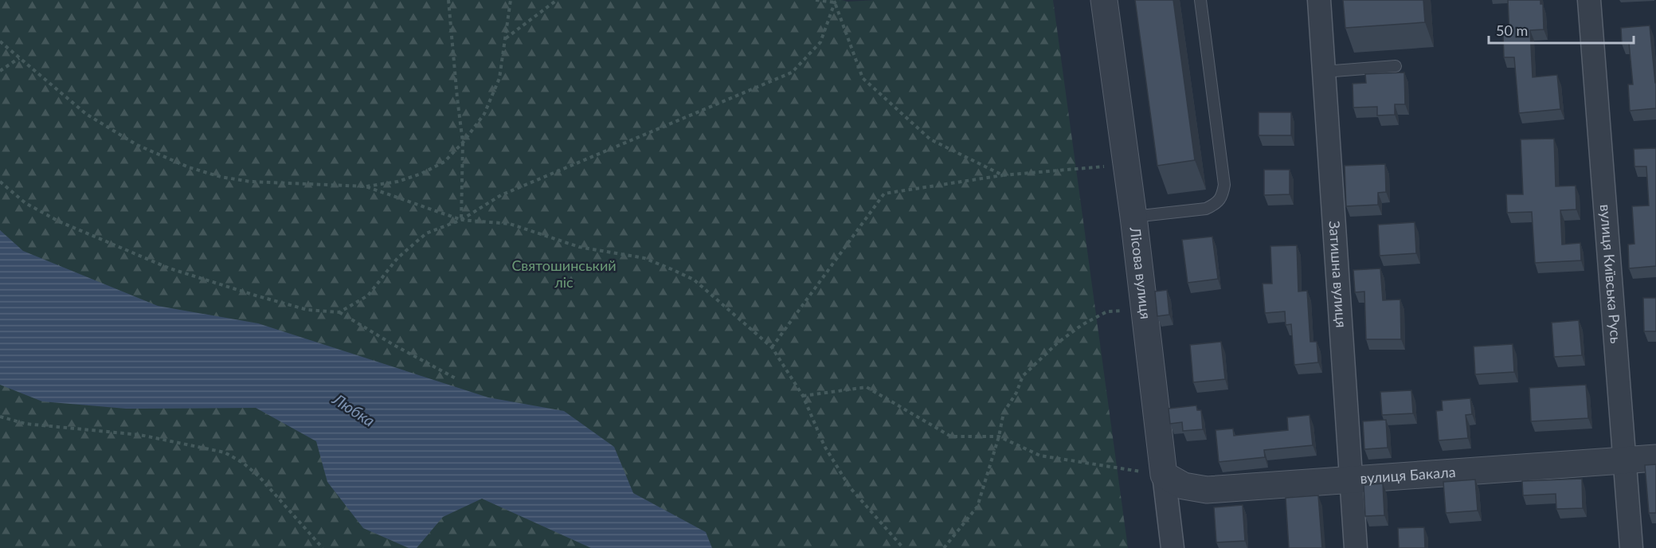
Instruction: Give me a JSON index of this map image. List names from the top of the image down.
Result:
{
  "streets": {
    "street": [
      "Лісова вулиця",
      "Затишна вулиця",
      "вулиця Київська Русь",
      "вулиця Бакала"
    ]
  },
  "crossings": [
    ["Лісова вулиця", "вулиця Бакала"],
    ["Затишна вулиця", "вулиця Бакала"],
    ["вулиця Київська Русь", "вулиця Бакала"]
  ],
  "water": ["Любка"],
  "parks": ["Святошинський ліс"],
  "scale_bar": "50 m"
}
